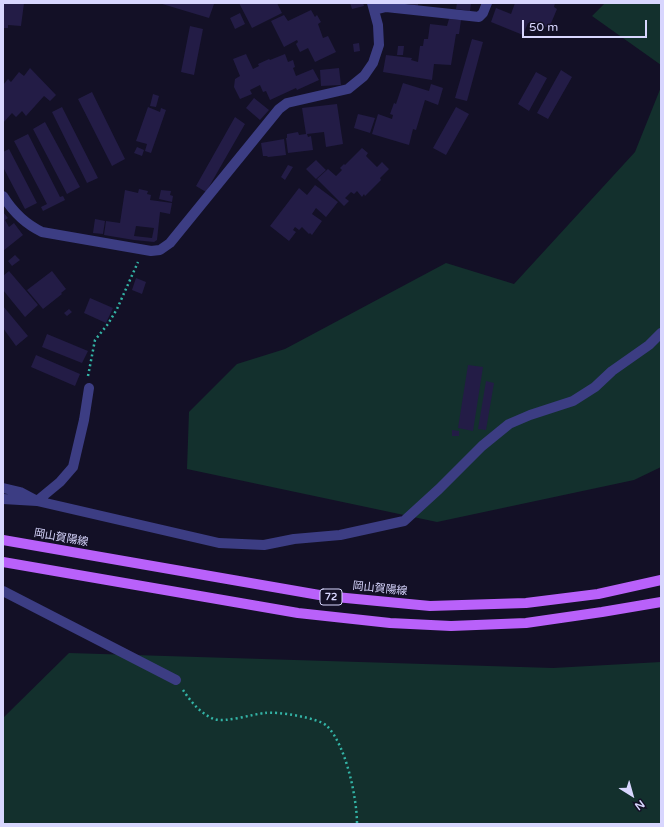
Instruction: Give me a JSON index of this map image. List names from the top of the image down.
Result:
{
  "streets": {
    "main road": ["岡山賀陽線", "72"]
  },
  "scale_bar": "50 m",
  "north": "bottom right"
}
